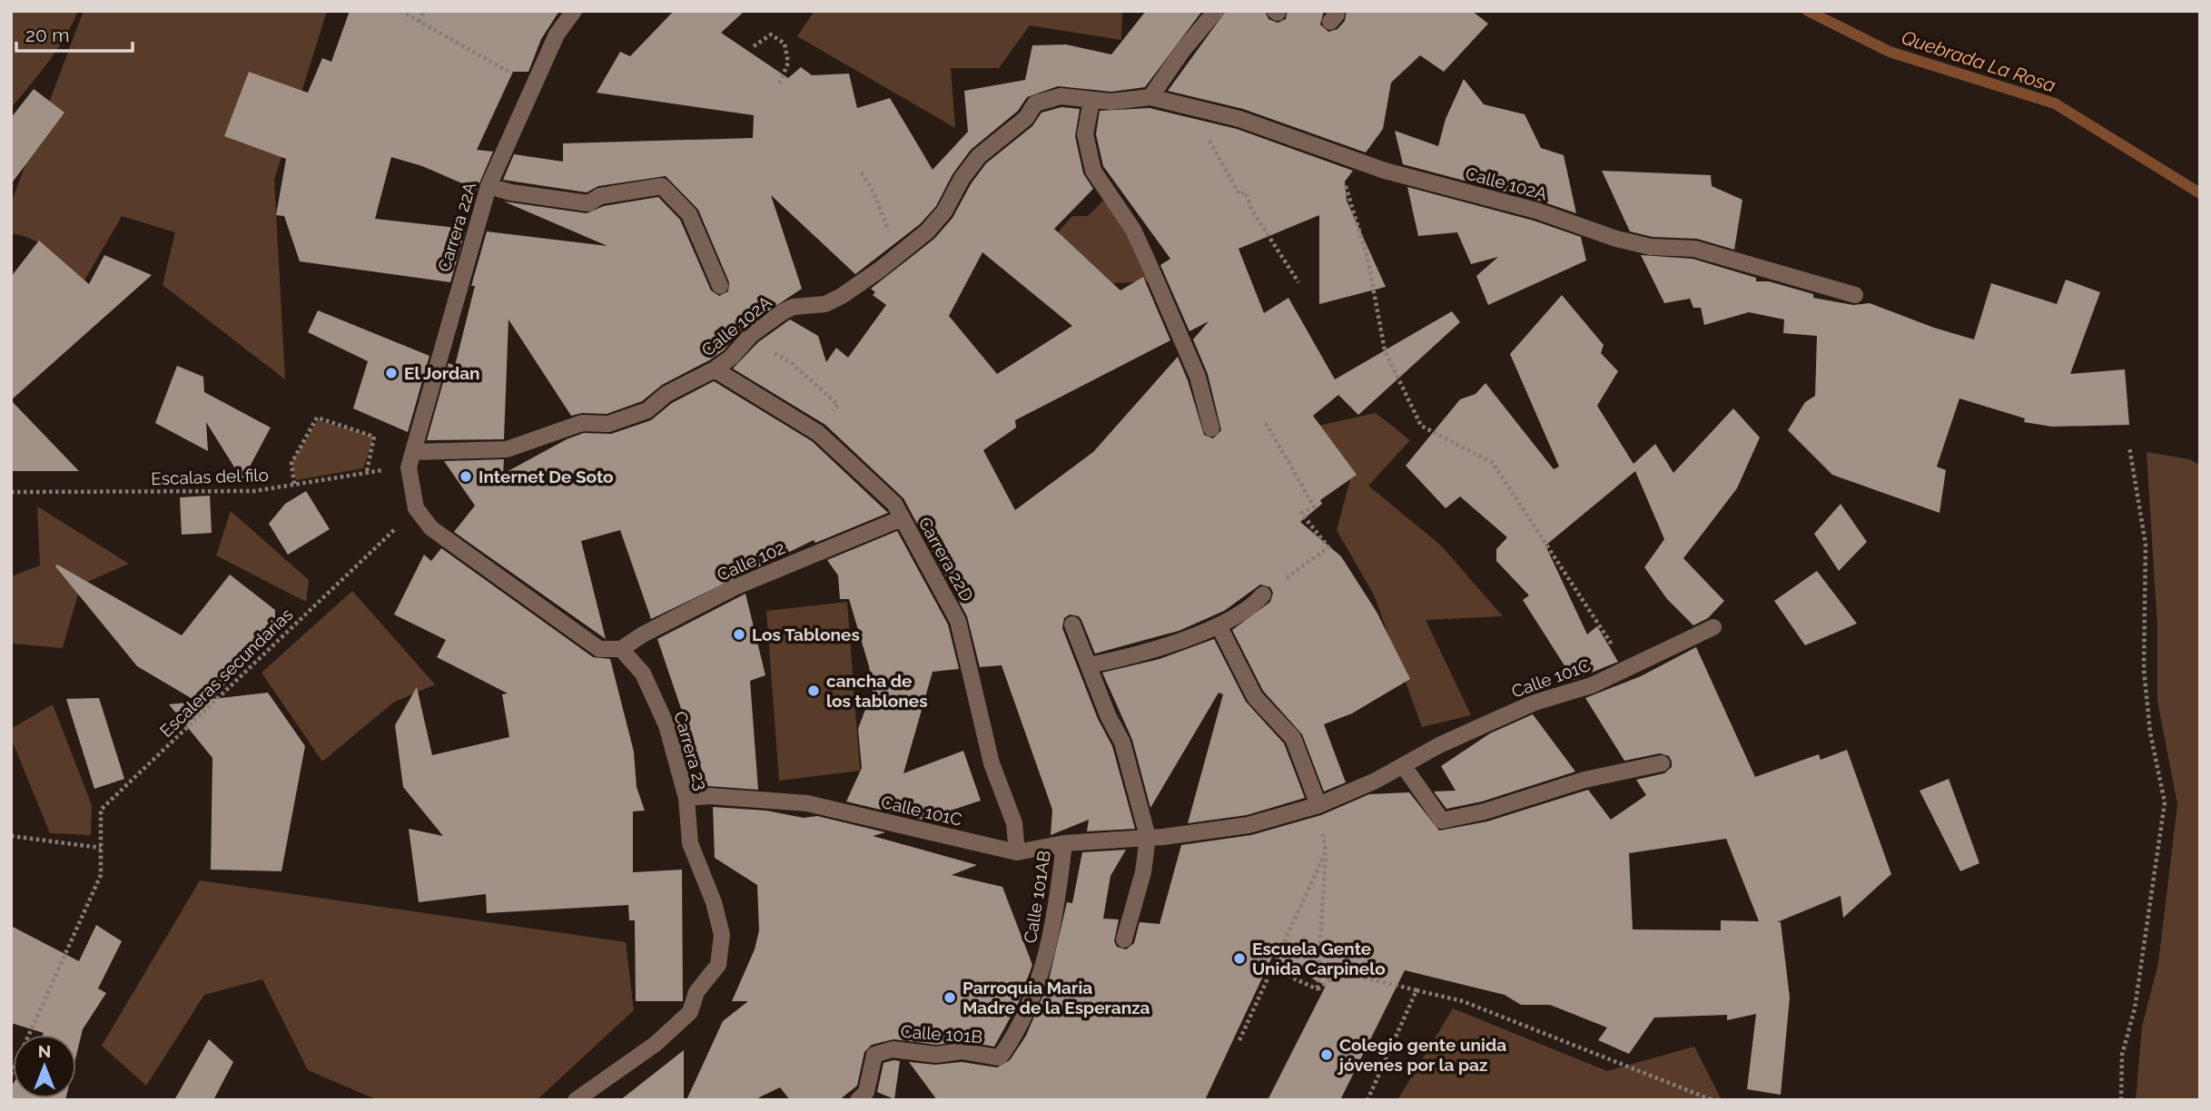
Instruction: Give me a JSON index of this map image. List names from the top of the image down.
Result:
{
  "streets": {
    "street": [
      "Calle 102A",
      "Carrera 22A",
      "Carrera 22D",
      "Calle 102",
      "Calle 101C",
      "Carrera 23",
      "Calle 101AB",
      "Calle 101B"
    ],
    "path": ["Escalas del filo", "Escaleras secundarias"]
  },
  "crossings": [
    ["Calle 102A", "Carrera 22A"],
    ["Calle 102A", "Escalas del filo"],
    ["Calle 102A", "Carrera 22D"],
    ["Carrera 22A", "Escalas del filo"],
    ["Carrera 22D", "Calle 102"],
    ["Carrera 22D", "Calle 101C"],
    ["Calle 102", "Carrera 23"],
    ["Calle 101C", "Carrera 23"],
    ["Calle 101C", "Calle 101AB"],
    ["Calle 101AB", "Calle 101B"]
  ],
  "water": ["Quebrada La Rosa"],
  "places": [
    "El Jordan",
    "Internet De Soto",
    "Los Tablones",
    "cancha de los tablones",
    "Escuela Gente Unida Carpinelo",
    "Parroquia Maria Madre de la Esperanza",
    "Colegio gente unida jóvenes por la paz"
  ],
  "scale_bar": "20 m",
  "north": "top"
}
